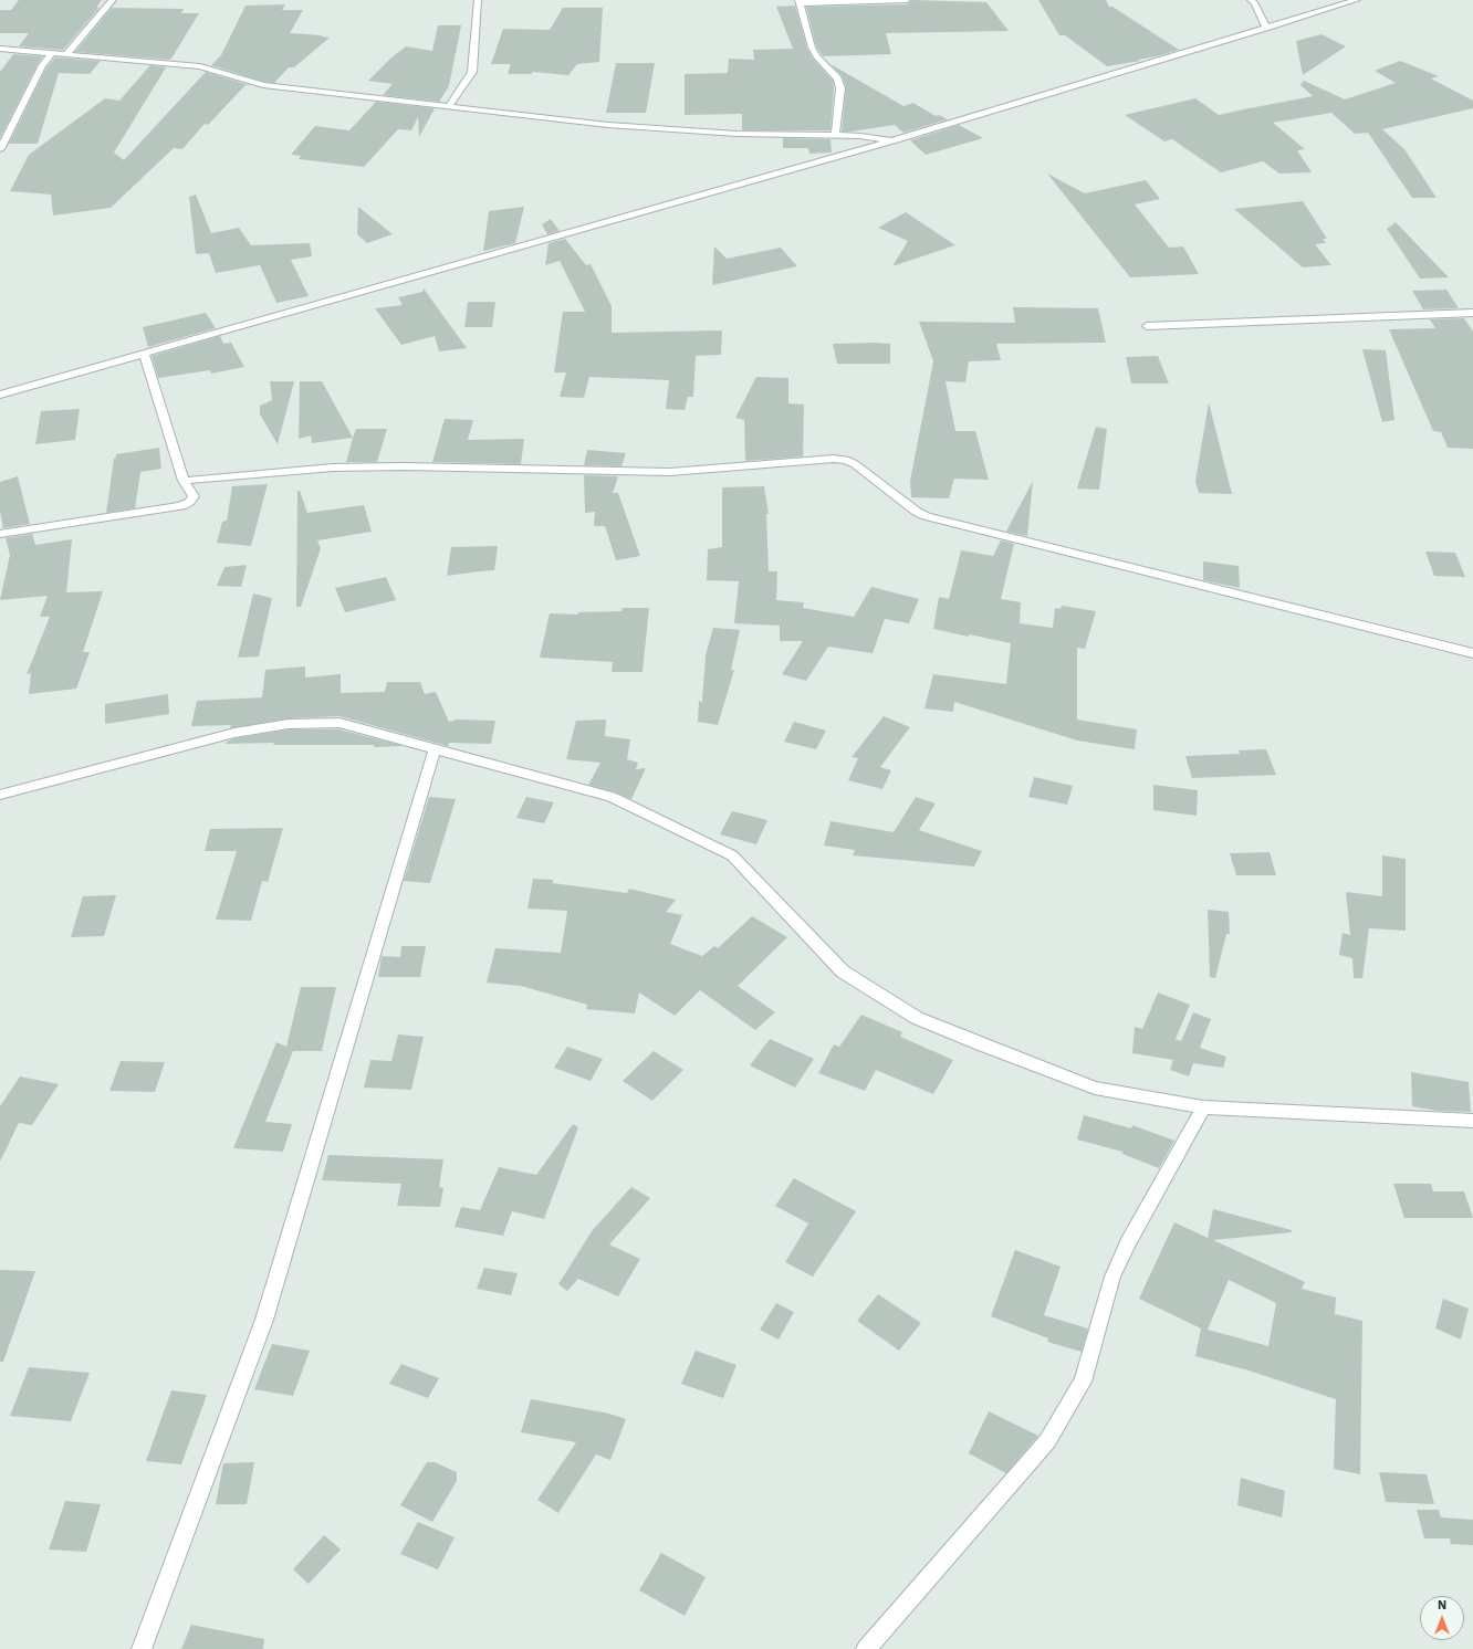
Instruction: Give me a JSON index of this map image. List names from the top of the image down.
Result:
{
  "north": "top"
}
